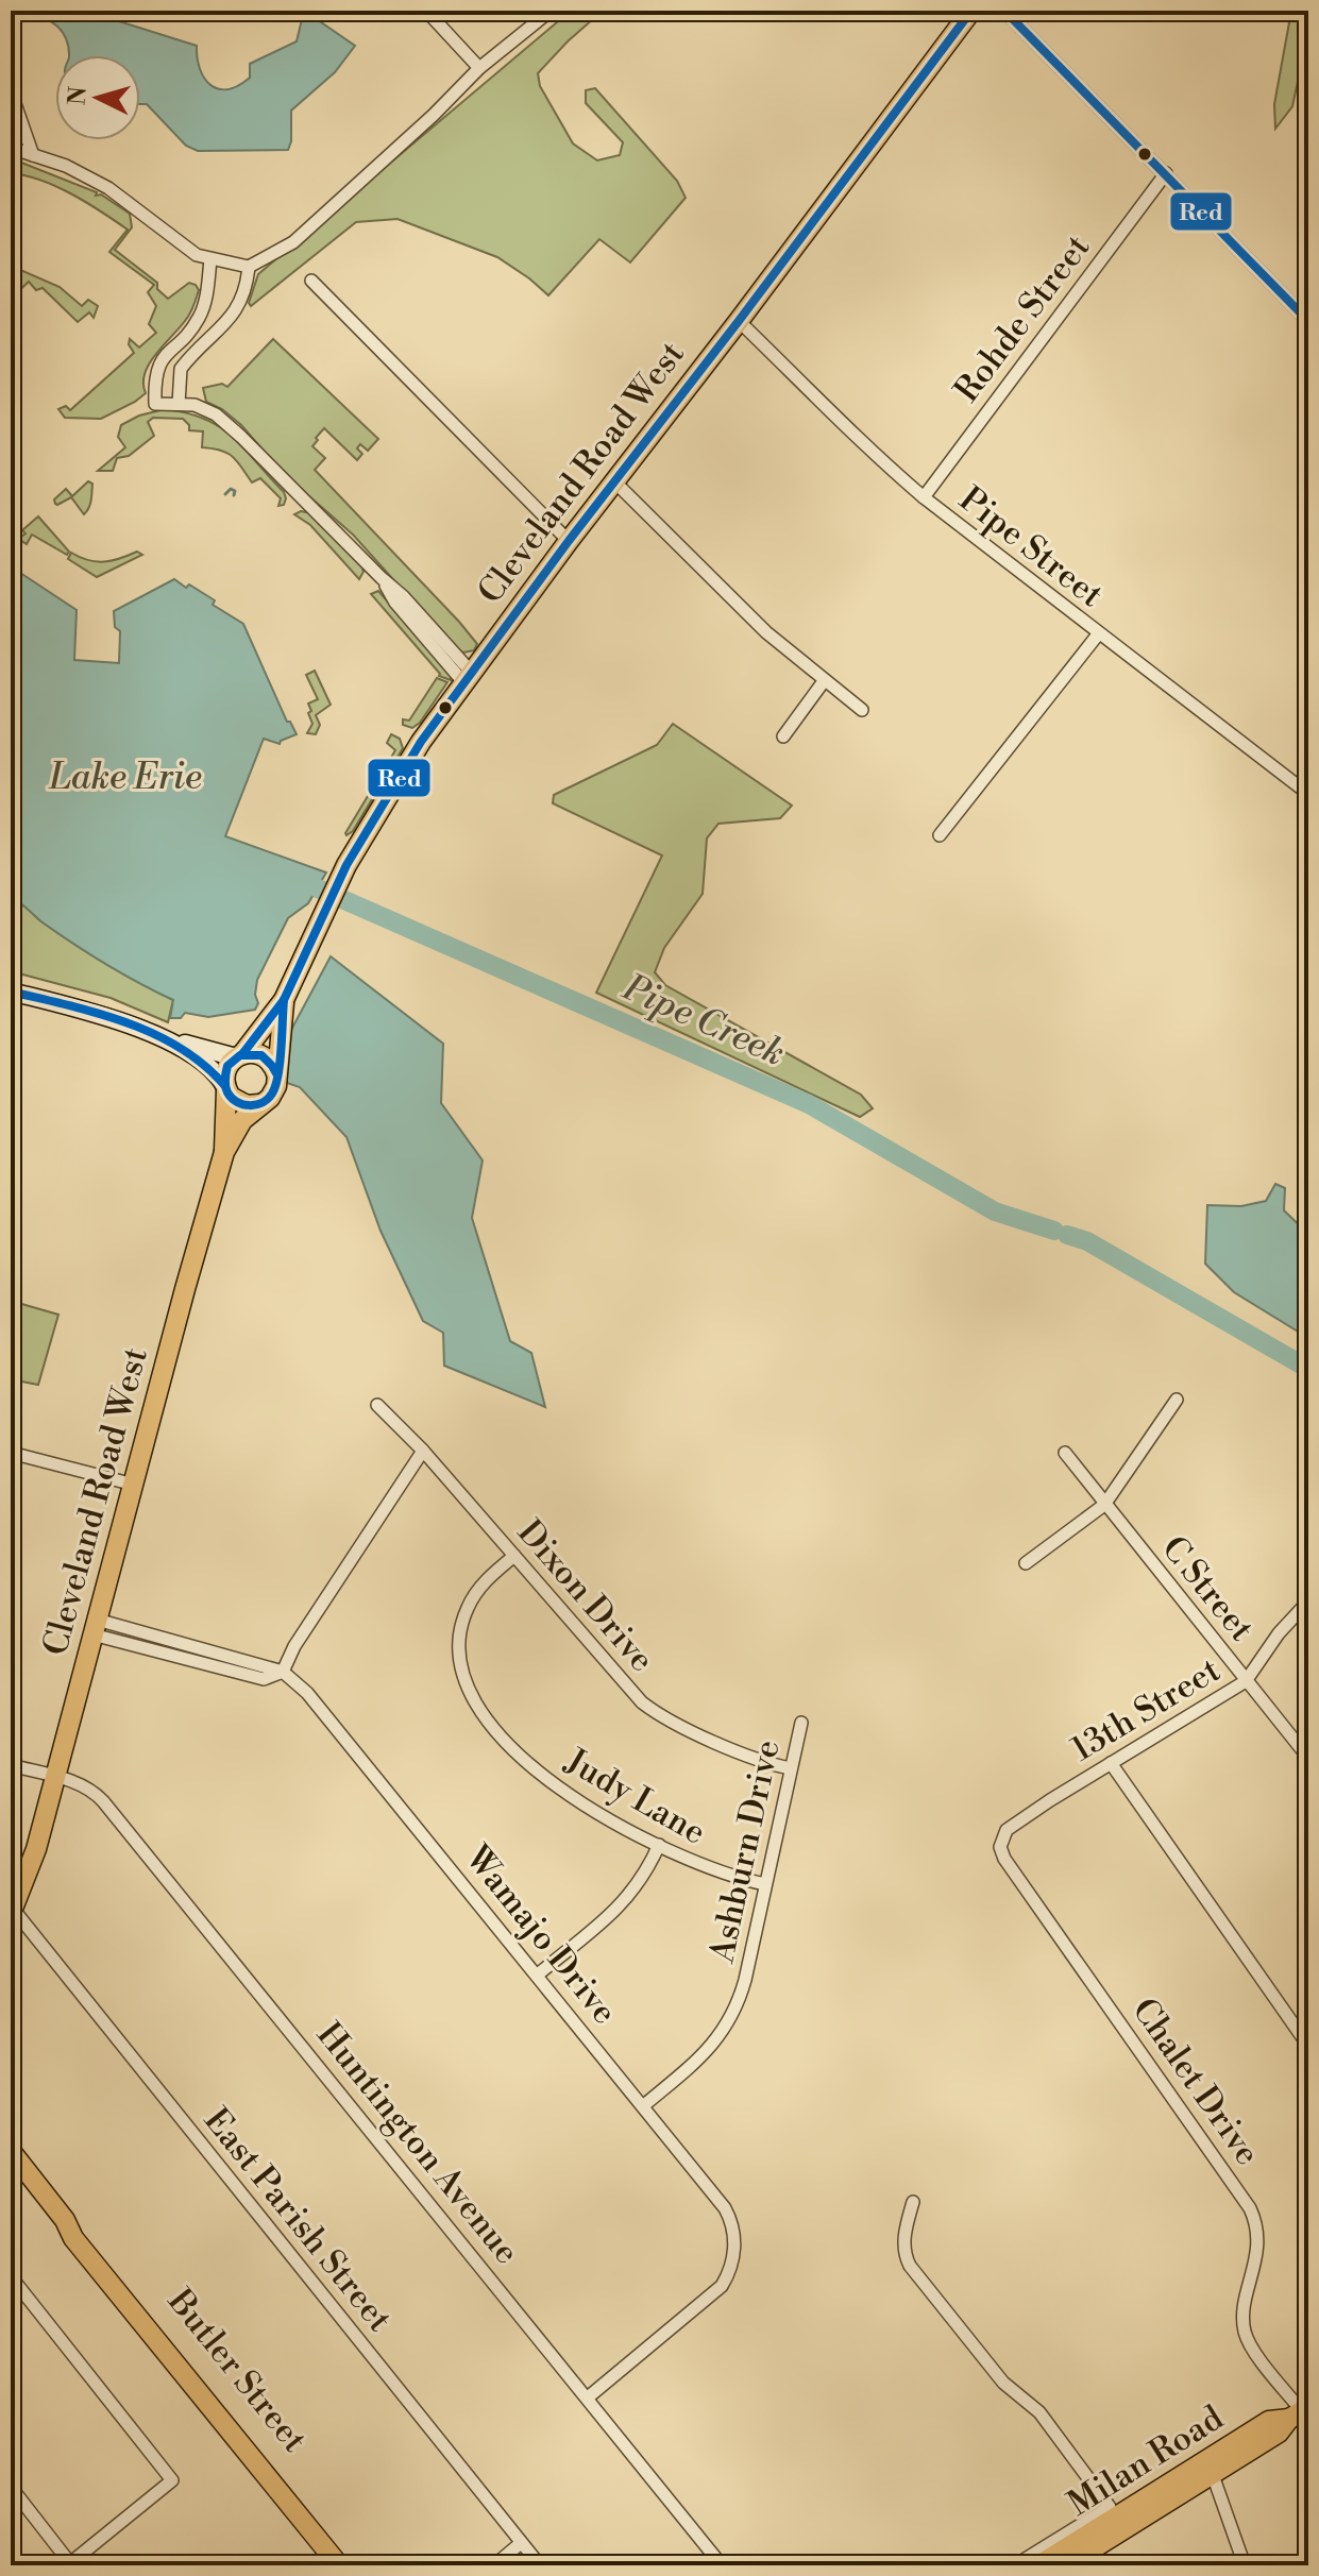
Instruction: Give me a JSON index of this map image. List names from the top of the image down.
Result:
{
  "streets": {
    "main road": ["Cleveland Road West", "Butler Street", "Milan Road"],
    "street": [
      "Rohde Street",
      "Pipe Street",
      "C Street",
      "Dixon Drive",
      "13th Street",
      "Judy Lane",
      "Ashburn Drive",
      "Wamajo Drive",
      "Chalet Drive",
      "Huntington Avenue",
      "East Parish Street"
    ]
  },
  "crossings": [
    ["Rohde Street", "Pipe Street"],
    ["Cleveland Road West", "Pipe Street"],
    ["Cleveland Road West", "Huntington Avenue"],
    ["Cleveland Road West", "East Parish Street"],
    ["C Street", "13th Street"],
    ["Dixon Drive", "Judy Lane"],
    ["Dixon Drive", "Ashburn Drive"],
    ["13th Street", "Chalet Drive"],
    ["Judy Lane", "Ashburn Drive"],
    ["Ashburn Drive", "Wamajo Drive"],
    ["Wamajo Drive", "Huntington Avenue"],
    ["Chalet Drive", "Milan Road"]
  ],
  "water": ["Lake Erie", "Pipe Creek"],
  "lines": ["transit line Red"],
  "north": "left"
}
